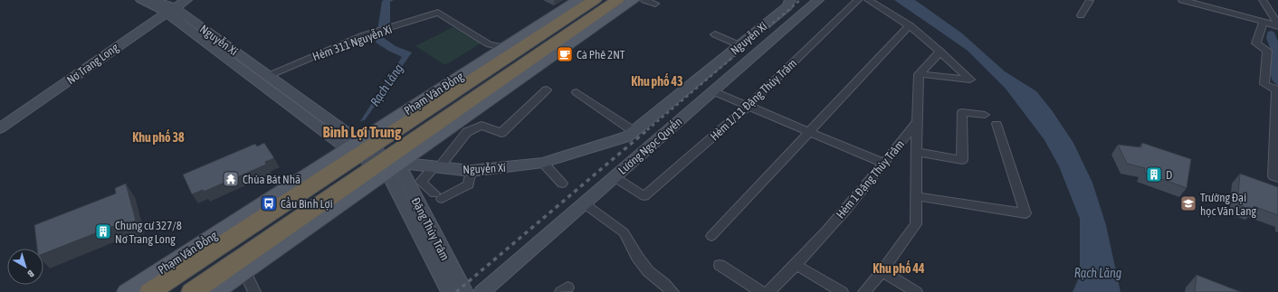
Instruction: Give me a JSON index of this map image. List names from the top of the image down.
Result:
{
  "streets": {
    "highway": ["Phạm Văn Đồng"],
    "street": [
      "Nguyễn Xí",
      "Hẻm 311 Nguyễn Xí",
      "Nơ Trang Long",
      "Hẻm 1/11 Đặng Thùy Trâm",
      "Lương Ngọc Quyến",
      "Hẻm 1 Đặng Thùy Trâm",
      "Đặng Thùy Trâm"
    ]
  },
  "crossings": [
    ["Nguyễn Xí", "Hẻm 311 Nguyễn Xí"],
    ["Nguyễn Xí", "Nơ Trang Long"],
    ["Nguyễn Xí", "Phạm Văn Đồng"],
    ["Nguyễn Xí", "Đặng Thùy Trâm"],
    ["Hẻm 311 Nguyễn Xí", "Phạm Văn Đồng"],
    ["Phạm Văn Đồng", "Đặng Thùy Trâm"],
    ["Hẻm 1/11 Đặng Thùy Trâm", "Lương Ngọc Quyến"]
  ],
  "districts": [
    "Khu phố 43",
    "Bình Lợi Trung",
    "Khu phố 38",
    "Khu phố 44"
  ],
  "water": ["Rạch Lăng"],
  "places": {
    "cafe": ["Cà Phê 2NT"],
    "building": ["D", "Chung cư 327/8 Nơ Trang Long"],
    "temple": ["Chùa Bát Nhã"],
    "bus stop": ["Cầu Bình Lợi"],
    "school or university": ["Trường Đại học Văn Lang"]
  },
  "north": "bottom right"
}
